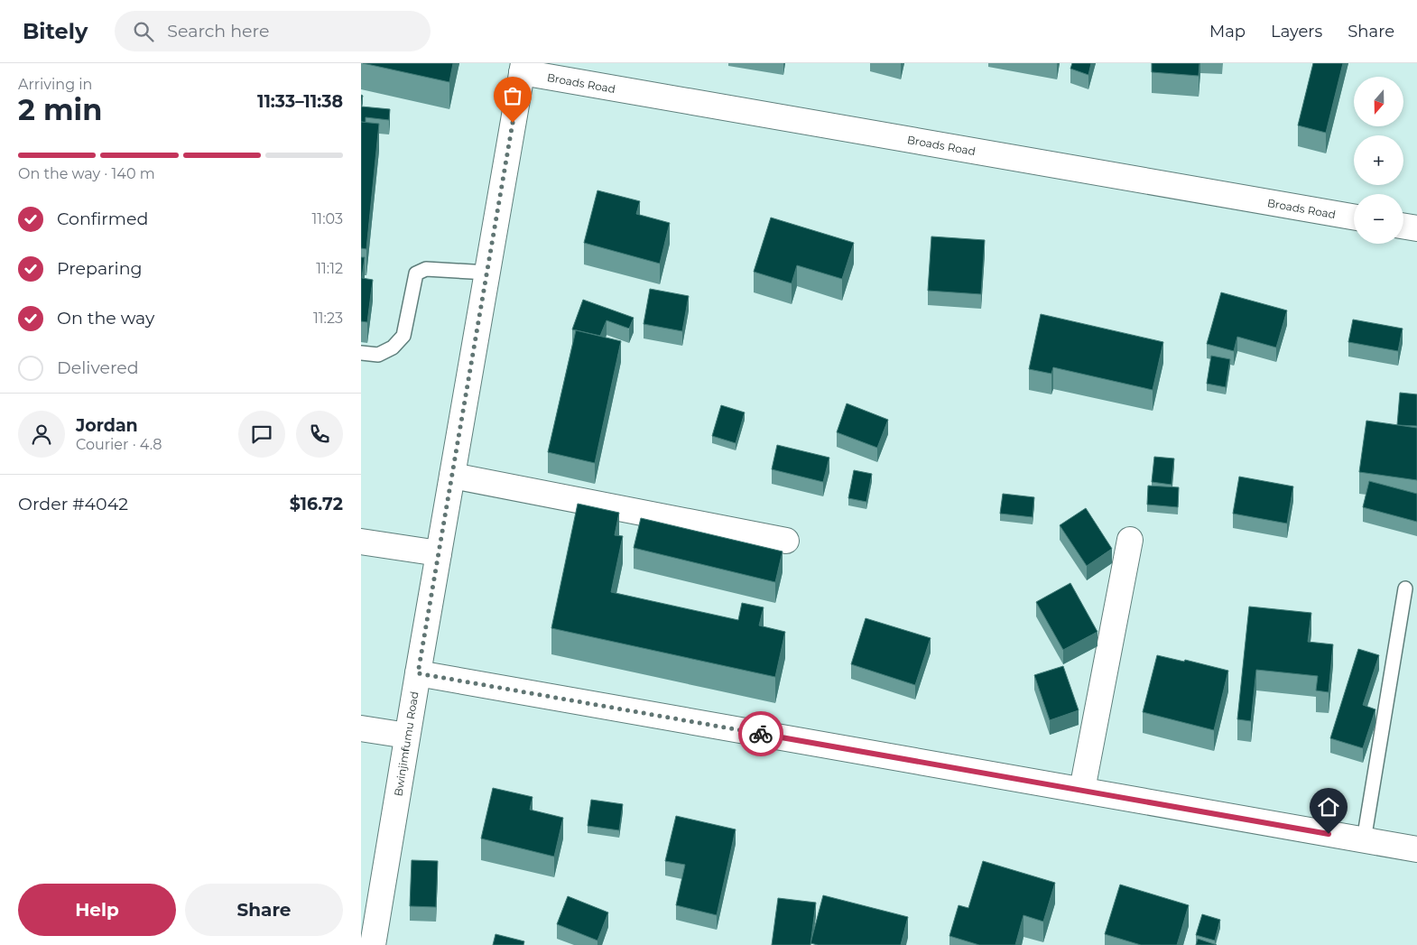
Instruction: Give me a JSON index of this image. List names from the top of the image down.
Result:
{
  "streets": {
    "street": ["Broads Road", "Bwinjimfumu Road"]
  },
  "crossings": [
    ["Broads Road", "Bwinjimfumu Road"]
  ],
  "north": "bottom",
  "page": {
    "header": "Bitely",
    "search": "Search here",
    "nav": ["Map", "Layers", "Share"],
    "heading": ["2 min", "Arriving in", "11:33–11:38"],
    "panel": [
      "Jordan",
      "Courier · 4.8",
      "Order #4042",
      "$16.72"
    ],
    "map_buttons": ["+", "−"],
    "bar": "On the way · 140 m",
    "list": [
      ["Confirmed", "11:03"],
      ["Preparing", "11:12"],
      ["On the way", "11:23"],
      "Delivered"
    ],
    "buttons": ["Help", "Share"]
  }
}
